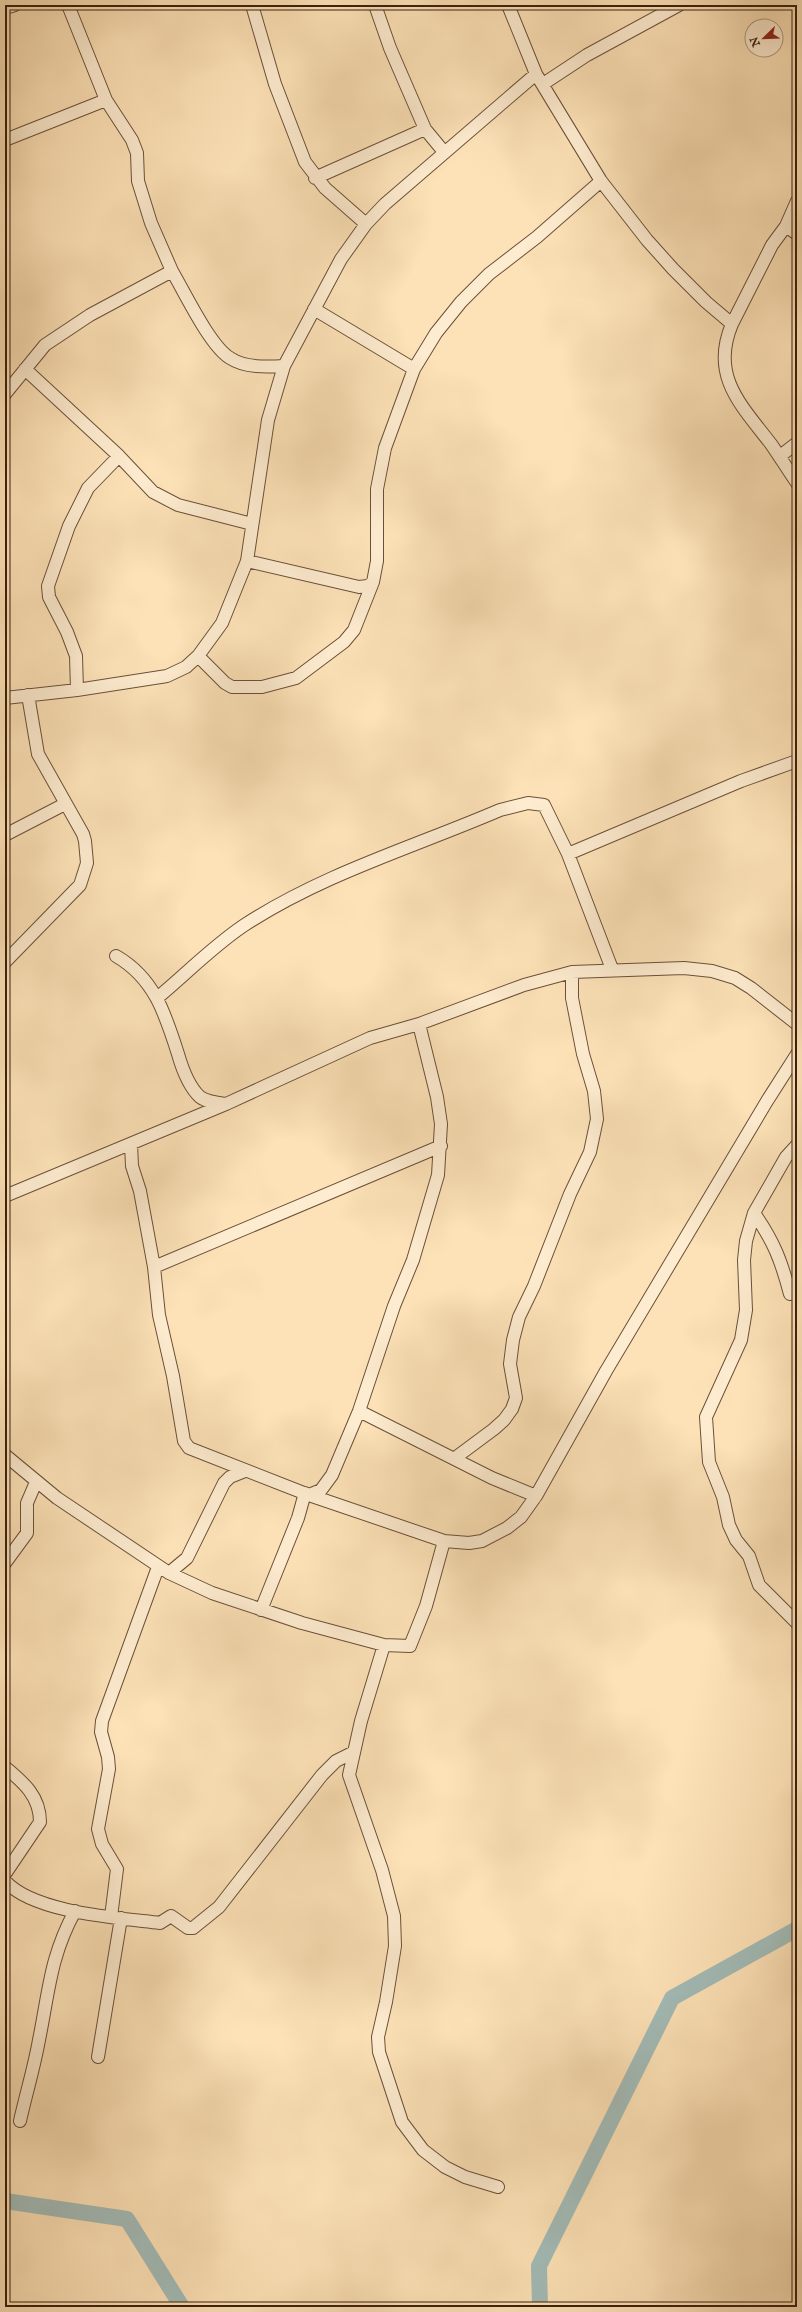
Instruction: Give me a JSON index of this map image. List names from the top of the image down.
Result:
{
  "north": "bottom left"
}
